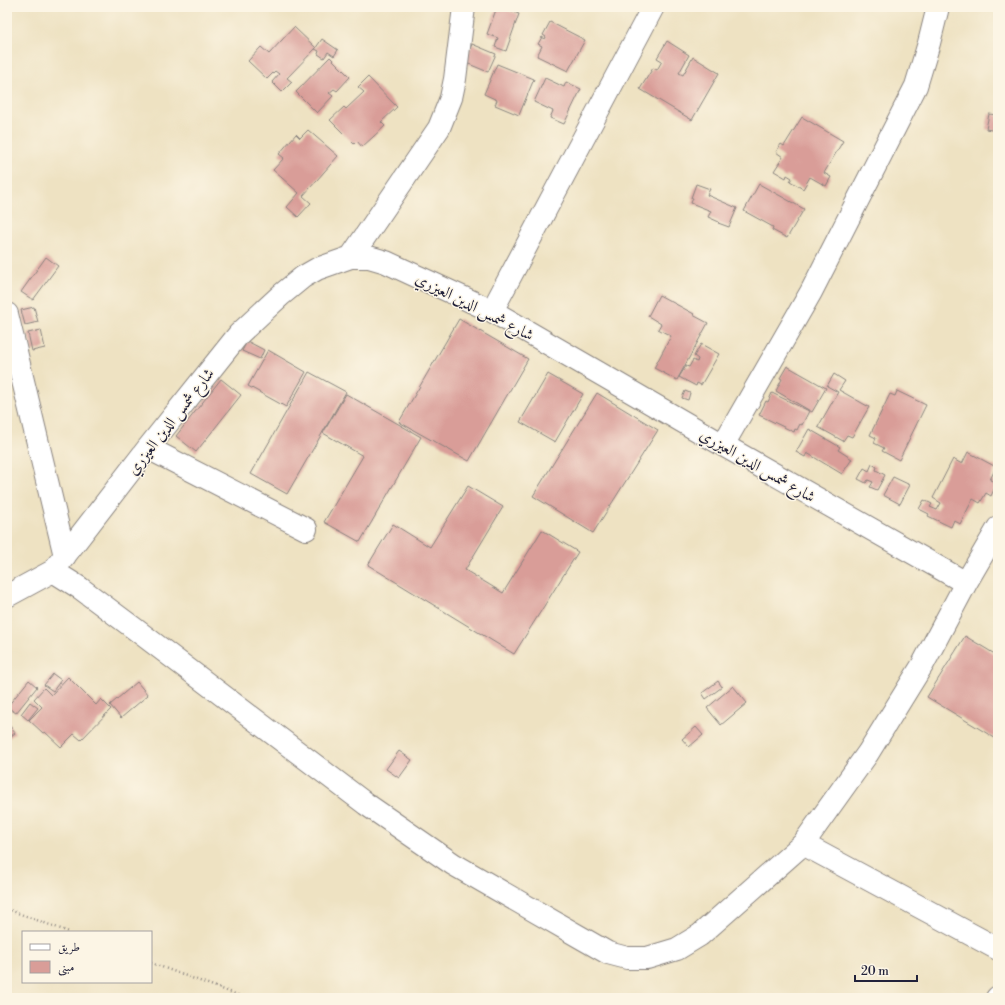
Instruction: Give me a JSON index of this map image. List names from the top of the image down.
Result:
{
  "streets": {
    "street": ["شارع شمس الدين العيزري"]
  },
  "legend": ["طريق", "مبنى"],
  "scale_bar": "20 m"
}
